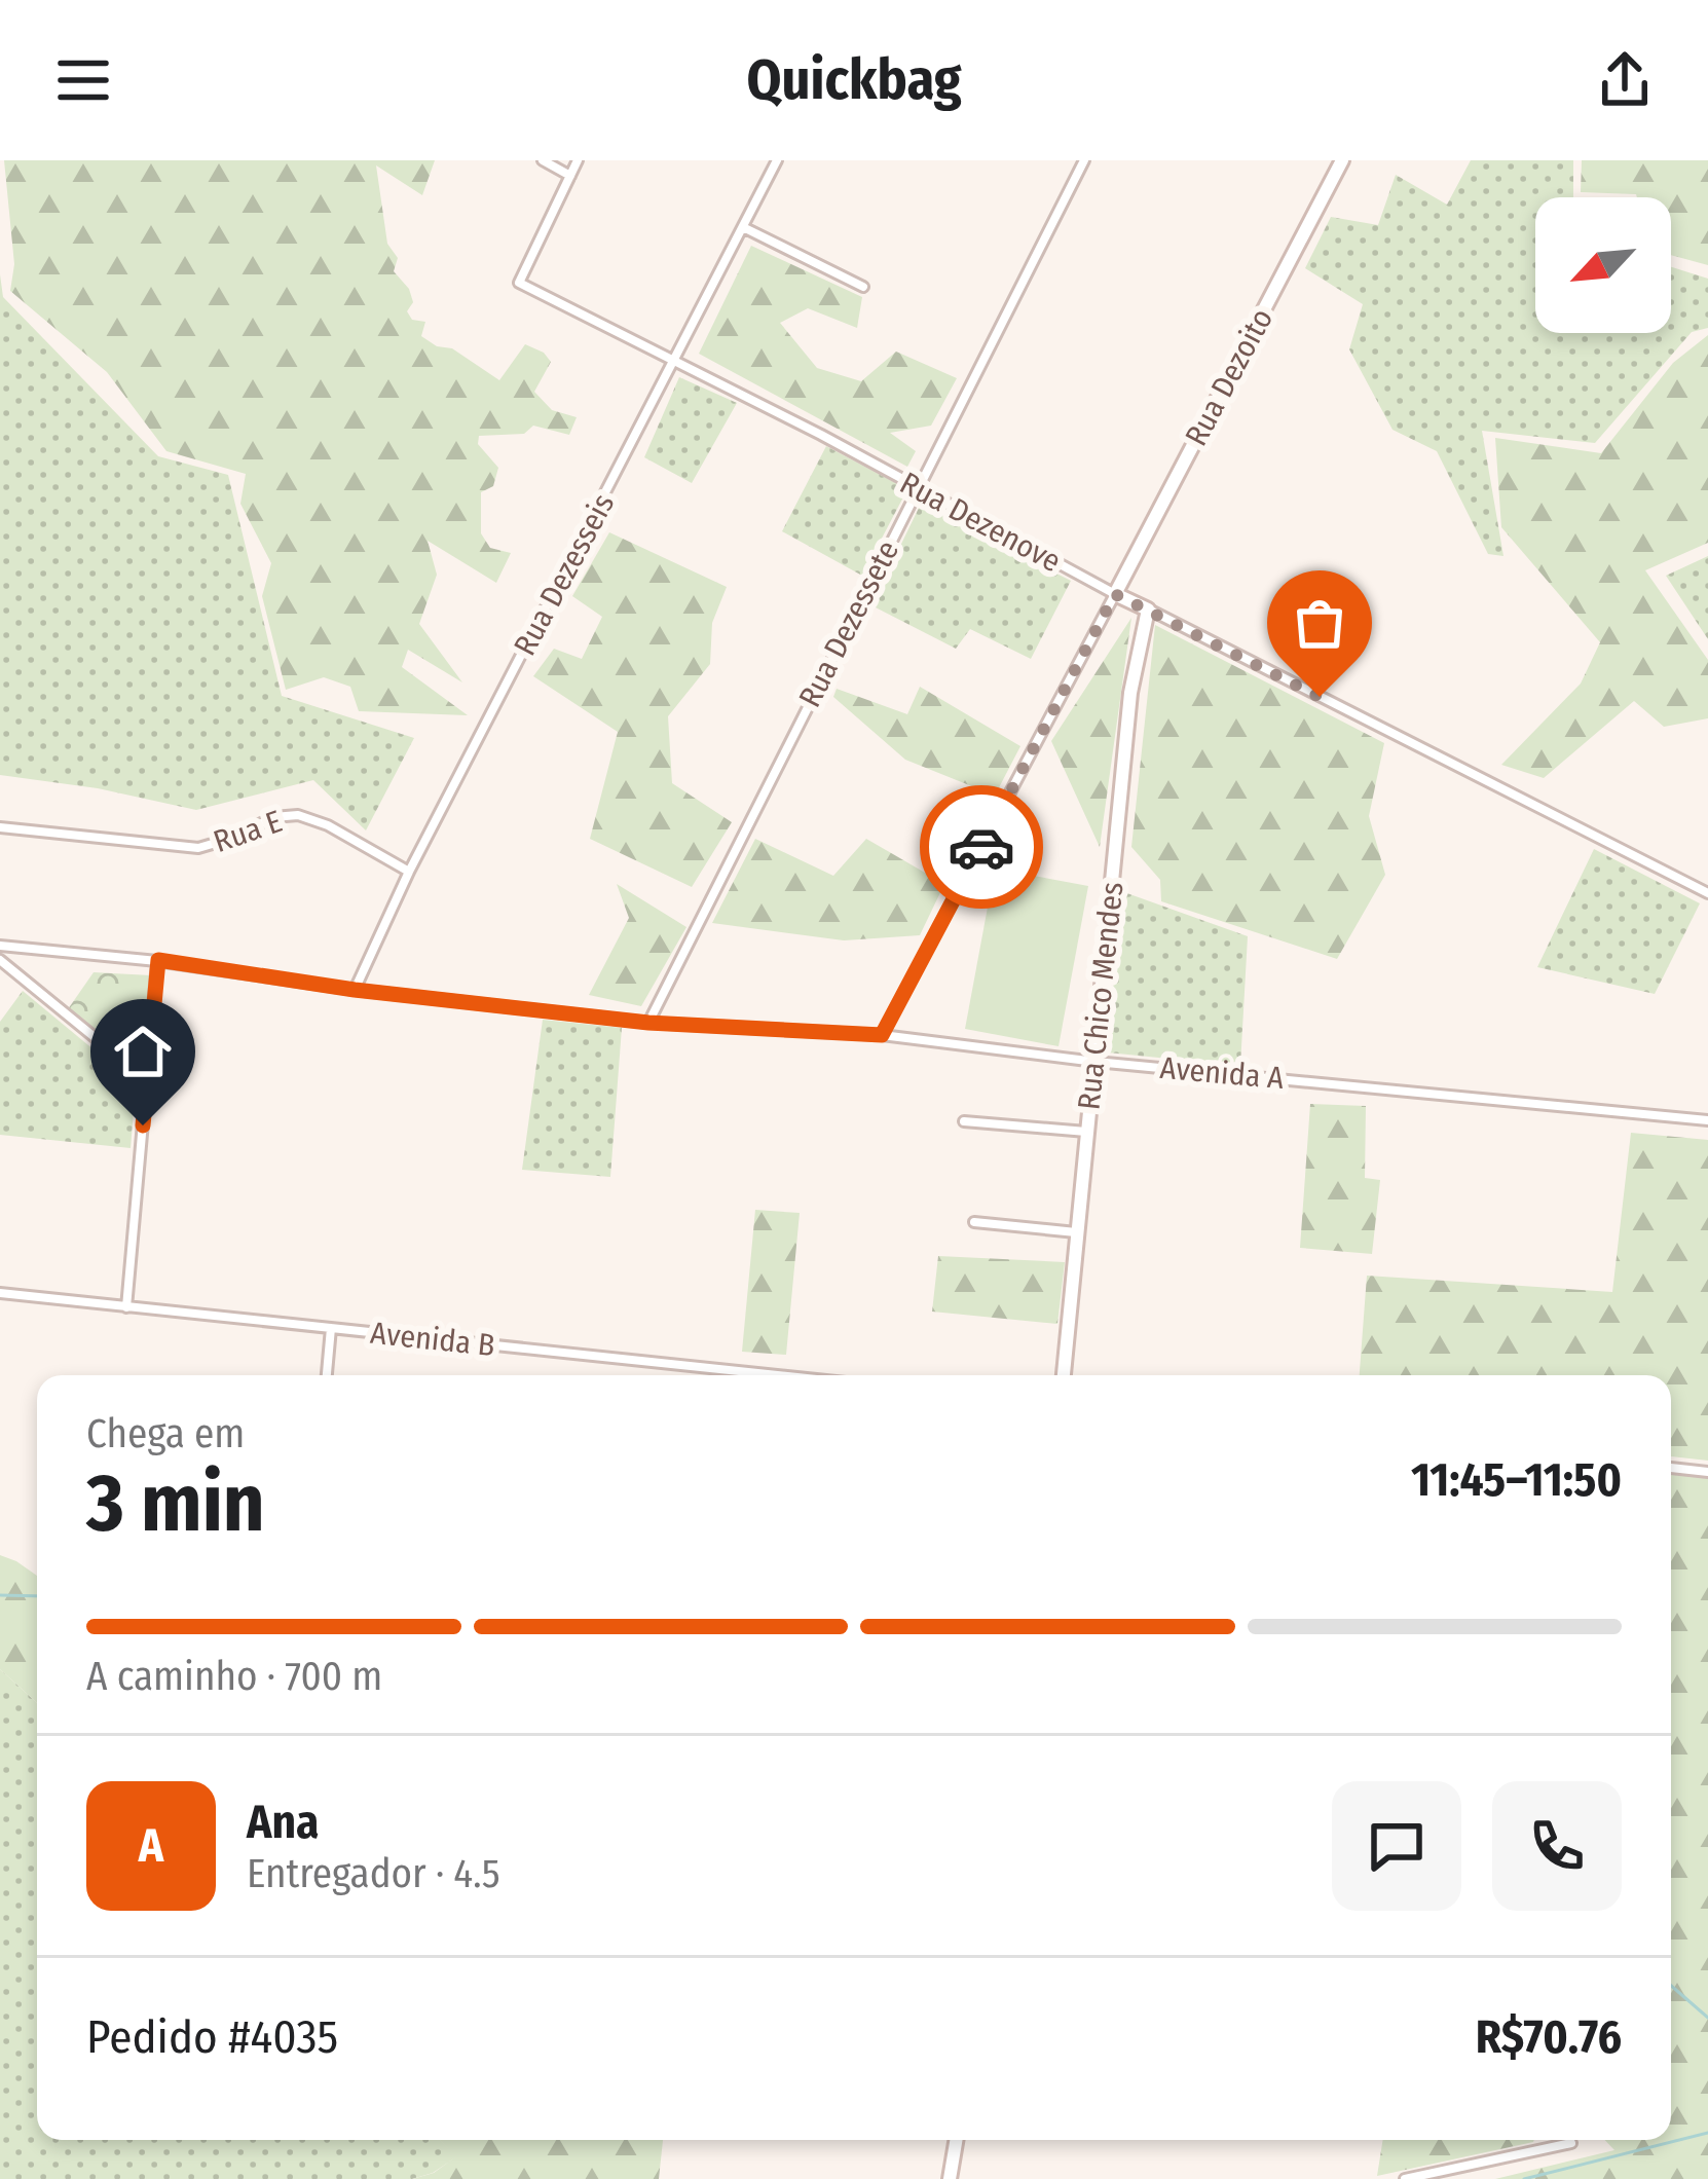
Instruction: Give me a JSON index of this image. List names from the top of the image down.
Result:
{
  "streets": {
    "main road": ["Rua Dezoito", "Rua Dezenove", "Rua Chico Mendes"],
    "street": [
      "Rua Dezesseis",
      "Rua Dezessete",
      "Rua E",
      "Avenida A",
      "Avenida B"
    ]
  },
  "crossings": [
    ["Rua Dezoito", "Rua Dezenove"],
    ["Rua Dezenove", "Rua Dezesseis"],
    ["Rua Dezenove", "Rua Dezessete"],
    ["Rua Dezenove", "Rua Chico Mendes"],
    ["Rua Dezesseis", "Rua E"],
    ["Rua Dezesseis", "Avenida A"],
    ["Rua Dezessete", "Avenida A"],
    ["Rua Chico Mendes", "Avenida A"]
  ],
  "north": "bottom left",
  "page": {
    "header": "Quickbag",
    "heading": ["3 min", "Chega em", "11:45–11:50"],
    "panel": [
      "Ana",
      "Entregador · 4.5",
      "Pedido #4035",
      "R$70.76"
    ],
    "bar": "A caminho · 700 m",
    "round": "A"
  }
}
